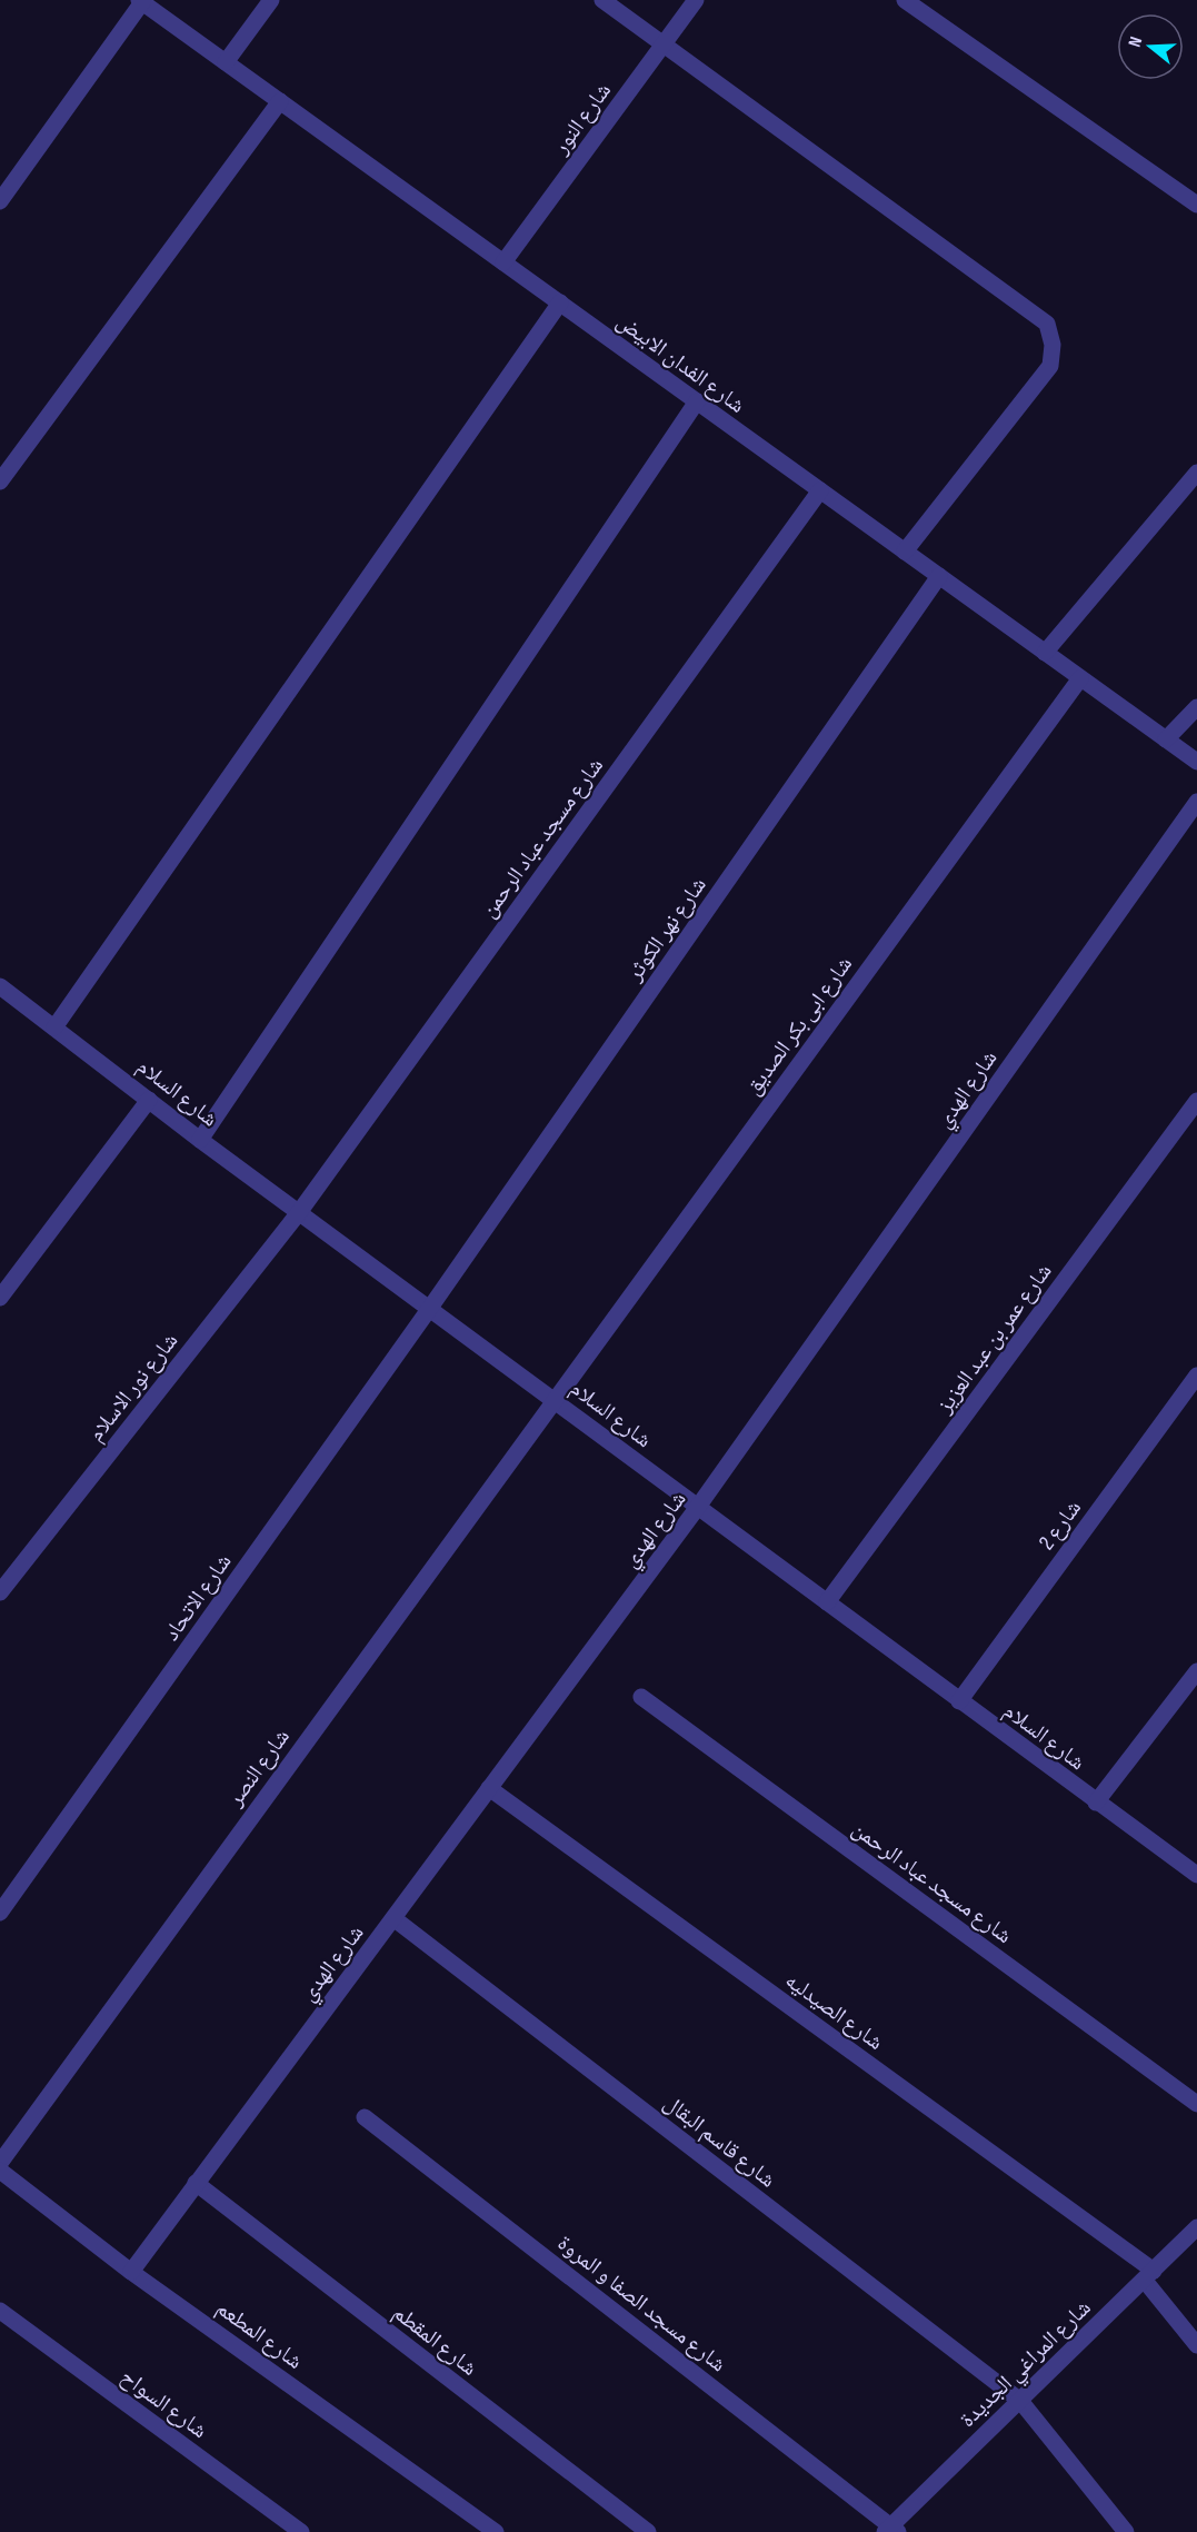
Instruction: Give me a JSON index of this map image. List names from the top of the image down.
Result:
{
  "streets": {
    "street": [
      "شارع النور",
      "شارع الفدان الابيض",
      "شارع مسجد عباد الرحمن",
      "شارع نهر الكوثر",
      "شارع ابى بكر الصديق",
      "شارع الهدي",
      "شارع السلام",
      "شارع عمر بن عبد العزيز",
      "شارع نور الاسلام",
      "شارع 2",
      "شارع الاتحاد",
      "شارع النصر",
      "شارع الصيدليه",
      "شارع قاسم البقال",
      "شارع مسجد الصفا و المروة",
      "شارع المطعم",
      "شارع المقطم",
      "شارع المراغي الجديدة",
      "شارع السواح"
    ]
  },
  "crossings": [
    ["شارع النور", "شارع الفدان الابيض"],
    ["شارع الفدان الابيض", "شارع مسجد عباد الرحمن"],
    ["شارع الفدان الابيض", "شارع نهر الكوثر"],
    ["شارع الفدان الابيض", "شارع ابى بكر الصديق"],
    ["شارع مسجد عباد الرحمن", "شارع السلام"],
    ["شارع مسجد عباد الرحمن", "شارع نور الاسلام"],
    ["شارع نهر الكوثر", "شارع السلام"],
    ["شارع نهر الكوثر", "شارع الاتحاد"],
    ["شارع ابى بكر الصديق", "شارع السلام"],
    ["شارع ابى بكر الصديق", "شارع النصر"],
    ["شارع الهدي", "شارع السلام"],
    ["شارع الهدي", "شارع الصيدليه"],
    ["شارع الهدي", "شارع قاسم البقال"],
    ["شارع الهدي", "شارع المطعم"],
    ["شارع الهدي", "شارع المقطم"],
    ["شارع السلام", "شارع عمر بن عبد العزيز"],
    ["شارع السلام", "شارع نور الاسلام"],
    ["شارع السلام", "شارع 2"],
    ["شارع السلام", "شارع الاتحاد"],
    ["شارع السلام", "شارع النصر"],
    ["شارع الصيدليه", "شارع المراغي الجديدة"],
    ["شارع قاسم البقال", "شارع المراغي الجديدة"],
    ["شارع مسجد الصفا و المروة", "شارع المراغي الجديدة"]
  ],
  "north": "left"
}
